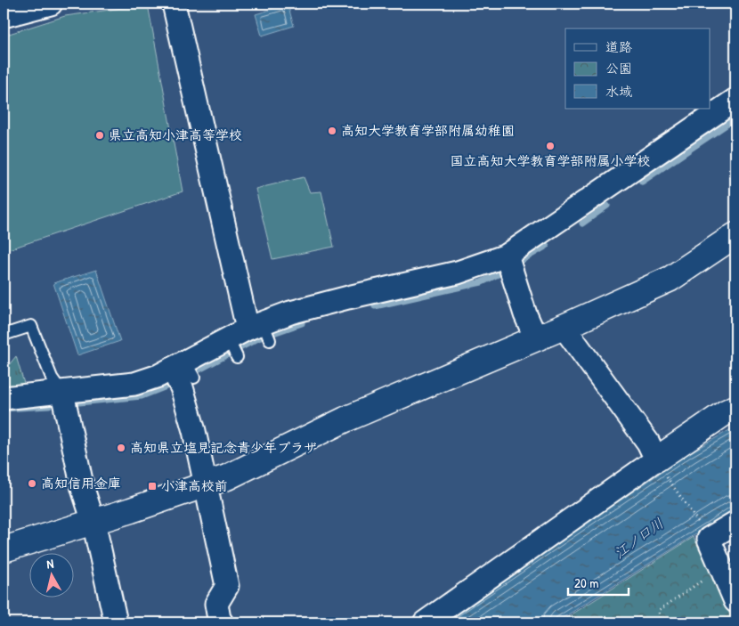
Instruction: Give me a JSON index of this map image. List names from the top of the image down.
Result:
{
  "water": ["江ノ口川"],
  "places": {
    "other": [
      "高知大学教育学部附属幼稚園",
      "県立高知小津高等学校",
      "国立高知大学教育学部附属小学校",
      "高知県立塩見記念青少年プラザ",
      "高知信用金庫"
    ],
    "transit": ["小津高校前"]
  },
  "legend": ["道路", "公園", "水域"],
  "scale_bar": "20 m",
  "north": "top"
}
